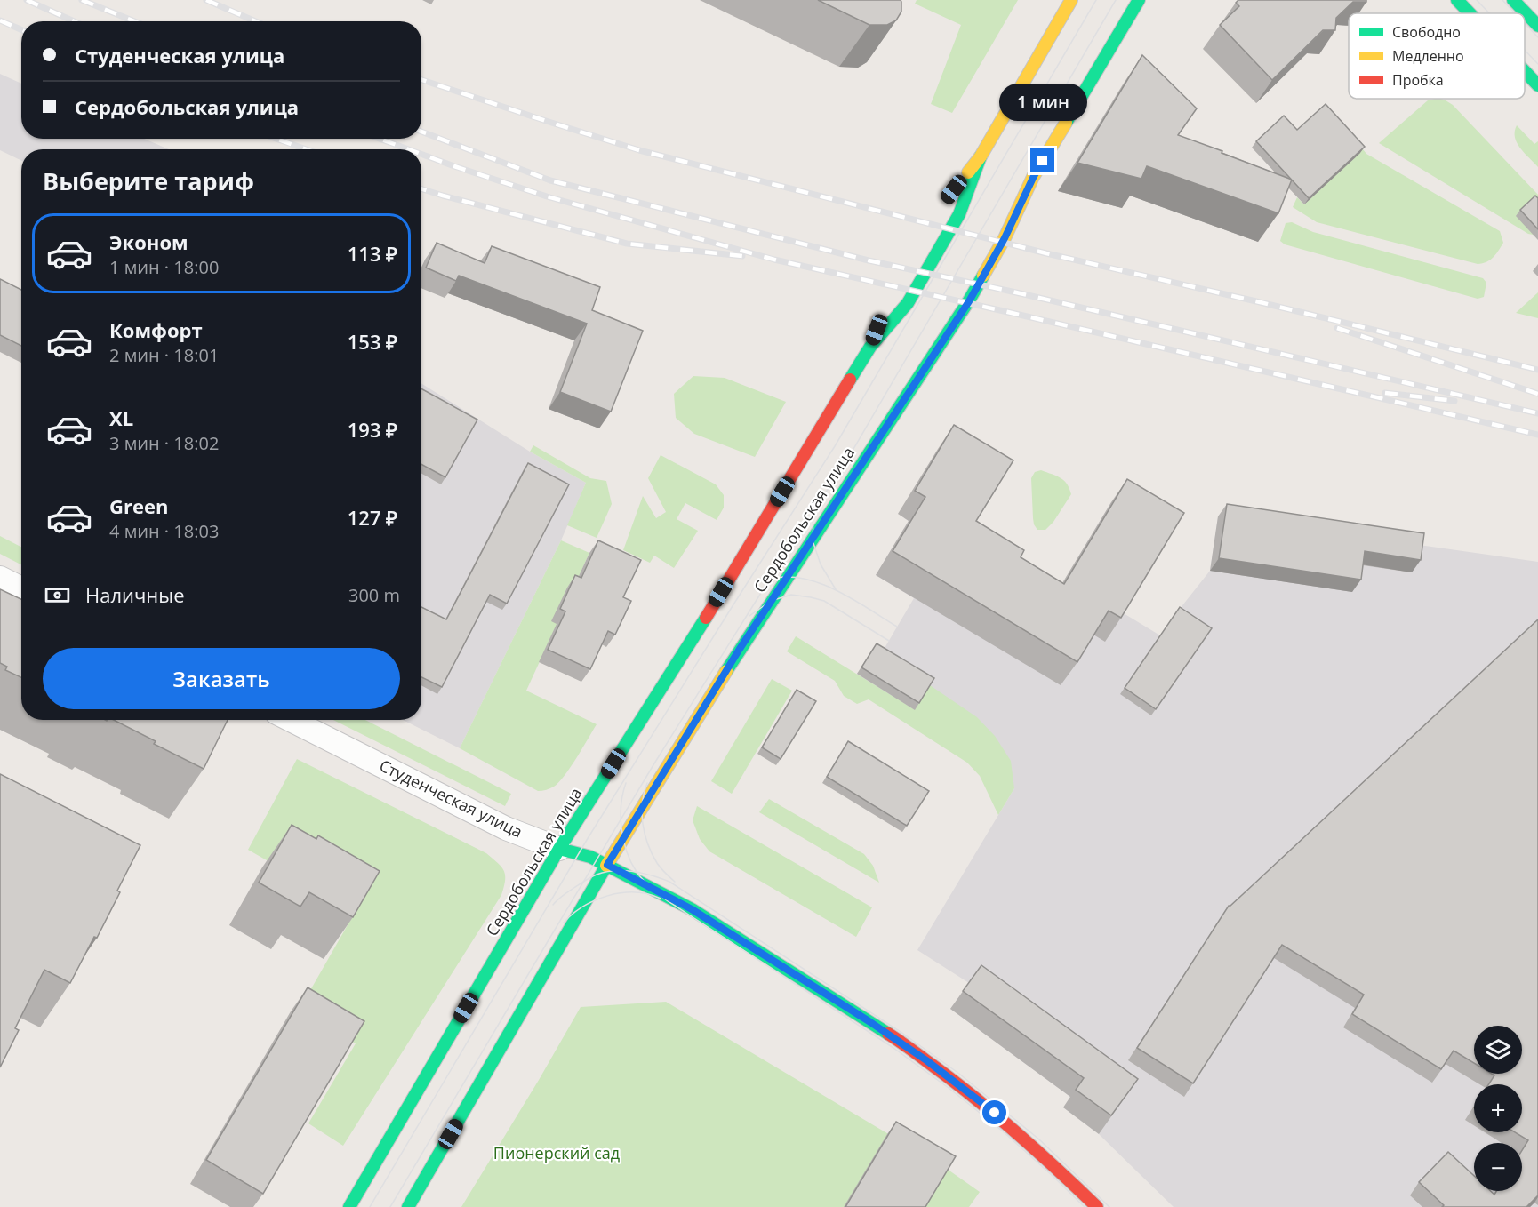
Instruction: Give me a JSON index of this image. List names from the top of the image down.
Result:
{
  "streets": {
    "main road": ["Сердобольская улица", "Студенческая улица"]
  },
  "crossings": [
    ["Сердобольская улица", "Студенческая улица"]
  ],
  "parks": ["Пионерский сад"],
  "legend": ["Свободно", "Медленно", "Пробка"],
  "page": {
    "banner": ["Студенческая улица", "Сердобольская улица"],
    "bubble": "1 мин",
    "heading": "Выберите тариф",
    "list": [
      {
        "name": "Эконом",
        "note": "1 мин · 18:00",
        "value": "113 ₽"
      },
      {
        "name": "Комфорт",
        "note": "2 мин · 18:01",
        "value": "153 ₽"
      },
      {
        "name": "XL",
        "note": "3 мин · 18:02",
        "value": "193 ₽"
      },
      {
        "name": "Green",
        "note": "4 мин · 18:03",
        "value": "127 ₽"
      }
    ],
    "pay": ["Наличные", "300 m"],
    "buttons": "Заказать",
    "map_buttons": ["+", "−"]
  }
}
